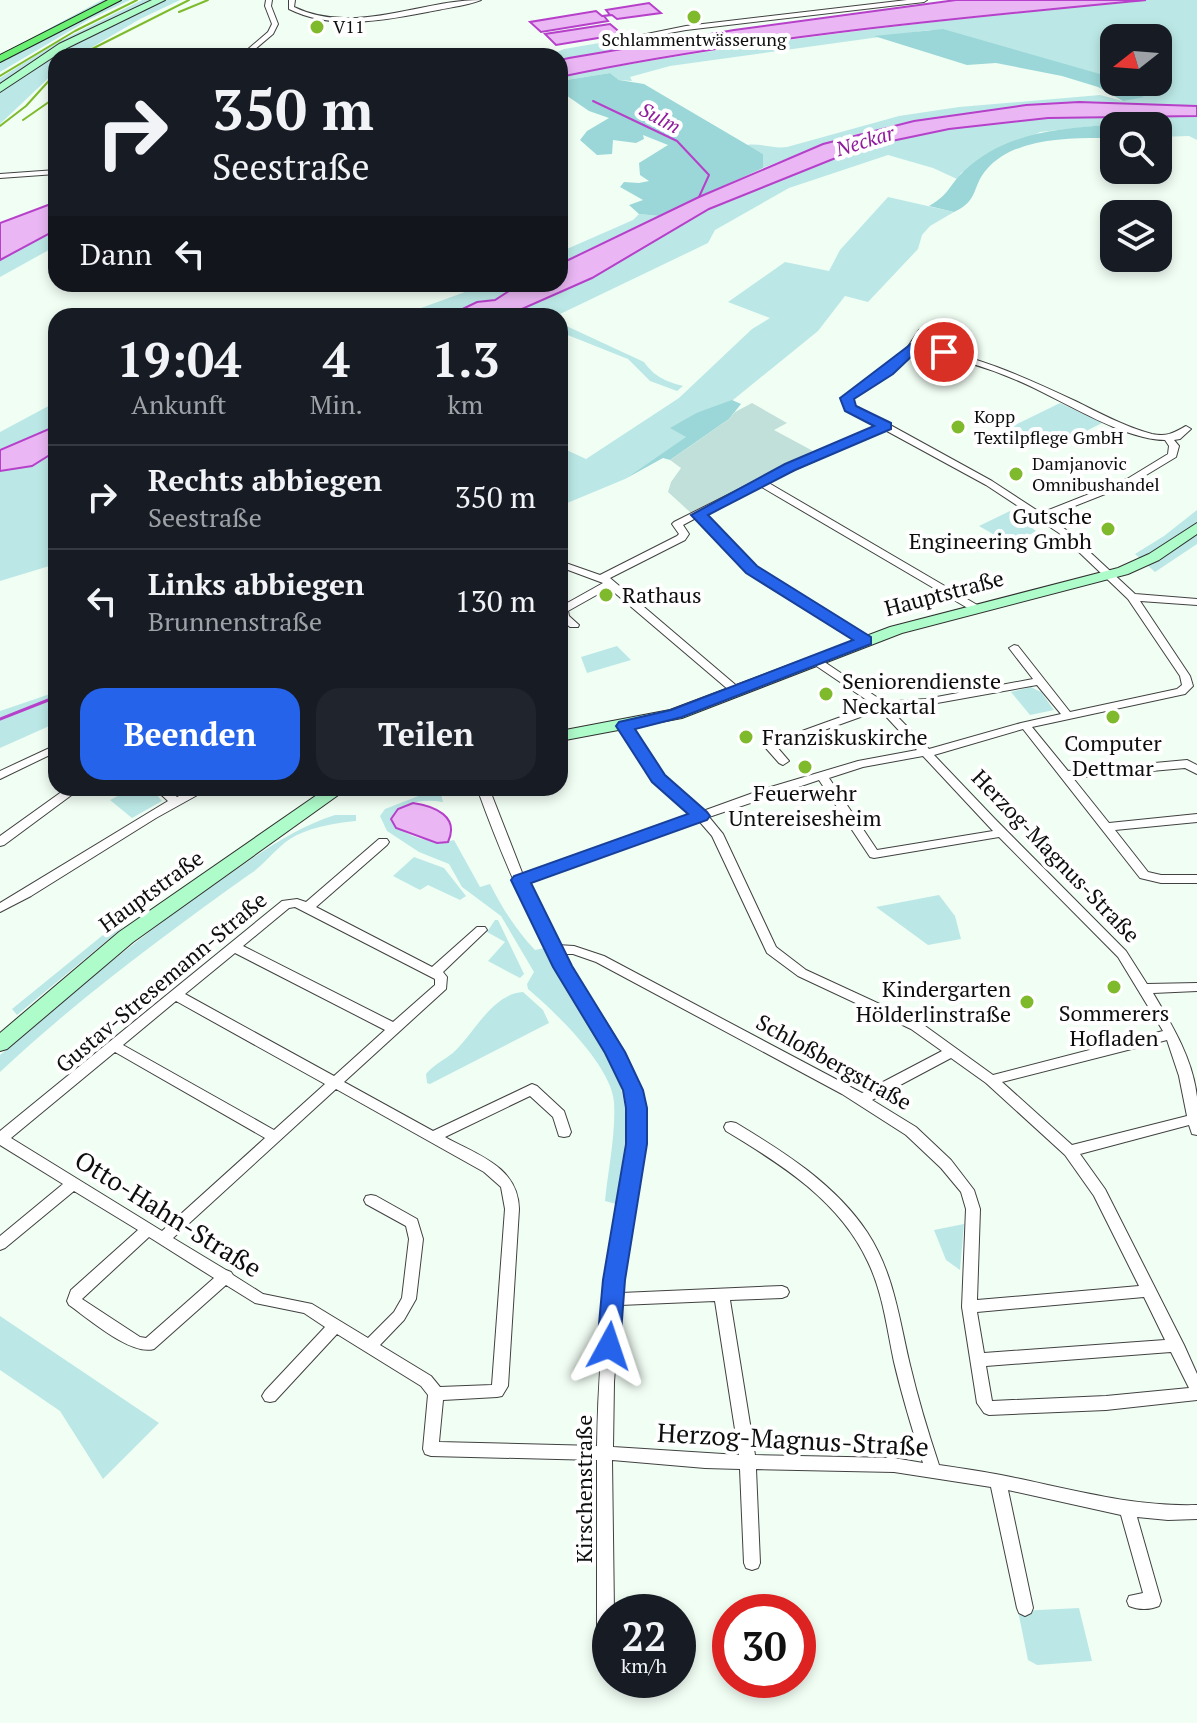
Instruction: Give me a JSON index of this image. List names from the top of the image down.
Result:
{
  "streets": {
    "main road": ["Hauptstraße"],
    "street": [
      "Herzog-Magnus-Straße",
      "Gustav-Stresemann-Straße",
      "Schloßbergstraße",
      "Otto-Hahn-Straße",
      "Kirschenstraße"
    ]
  },
  "crossings": [
    ["Hauptstraße", "Herzog-Magnus-Straße"],
    ["Herzog-Magnus-Straße", "Otto-Hahn-Straße"],
    ["Herzog-Magnus-Straße", "Kirschenstraße"],
    ["Gustav-Stresemann-Straße", "Otto-Hahn-Straße"],
    ["Schloßbergstraße", "Kirschenstraße"]
  ],
  "water": ["Sulm", "Neckar"],
  "places": [
    "Schlammentwässerung",
    "V11",
    "Kopp Textilpflege GmbH",
    "Damjanovic Omnibushandel",
    "Gutsche Engineering Gmbh",
    "Rathaus",
    "Seniorendienste Neckartal",
    "Computer Dettmar",
    "Franziskuskirche",
    "Feuerwehr Untereisesheim",
    "Sommerers Hofladen",
    "Kindergarten Hölderlinstraße"
  ],
  "north": "left",
  "page": {
    "turn": ["350 m", "Seestraße"],
    "then": "Dann",
    "eta": [
      "19:04",
      "Ankunft",
      "4",
      "Min.",
      "1.3",
      "km"
    ],
    "list": [
      {
        "name": "Rechts abbiegen",
        "note": "Seestraße",
        "value": "350 m"
      },
      {
        "name": "Links abbiegen",
        "note": "Brunnenstraße",
        "value": "130 m"
      }
    ],
    "buttons": ["Beenden", "Teilen"],
    "speed": "22 km/h",
    "limit": "30"
  }
}
